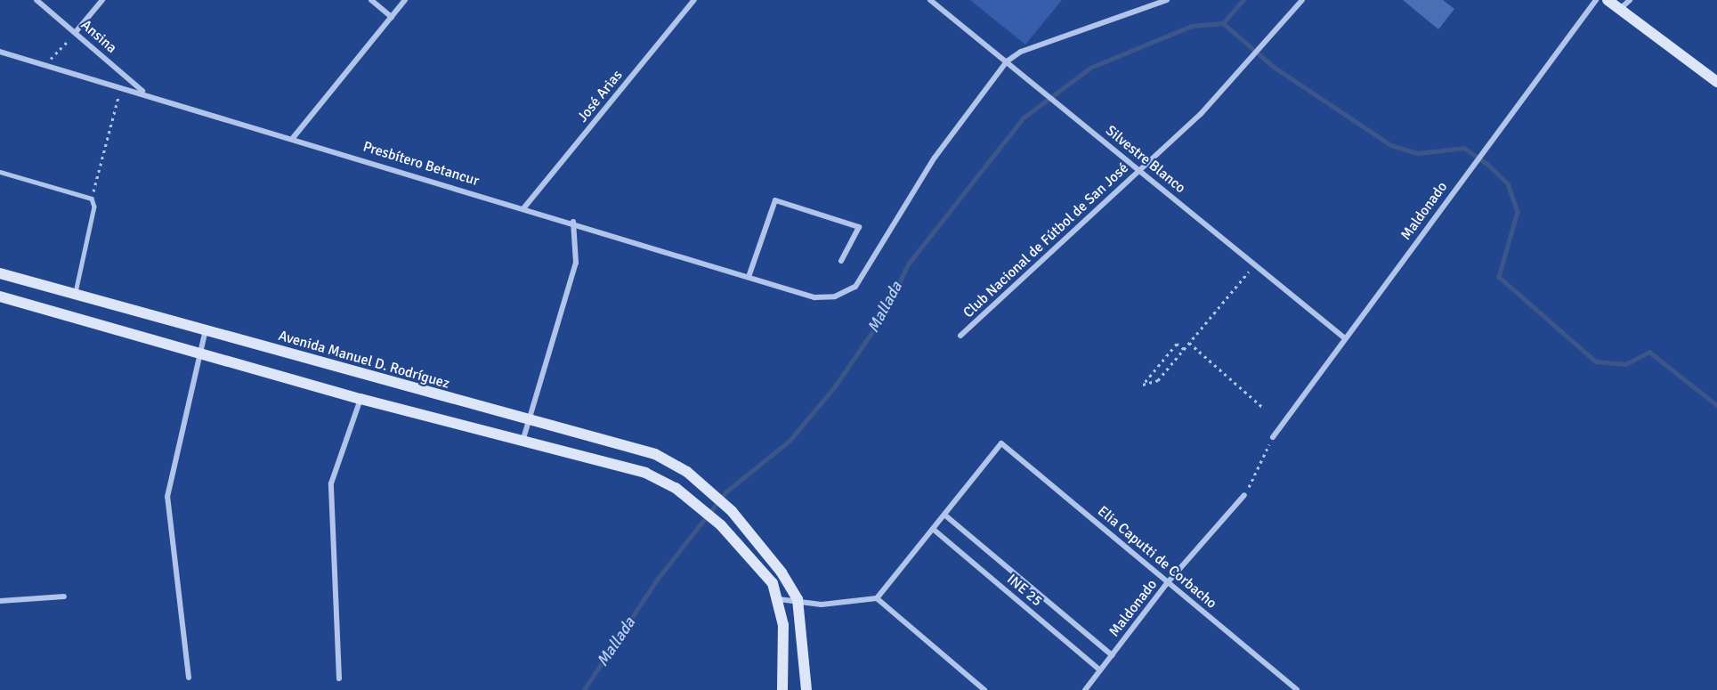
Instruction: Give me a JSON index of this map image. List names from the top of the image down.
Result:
{
  "streets": {
    "street": [
      "Ansina",
      "José Arias",
      "Silvestre Blanco",
      "Presbítero Betancur",
      "Maldonado",
      "Club Nacional de Fútbol de San José",
      "Avenida Manuel D. Rodríguez",
      "Elia Caputti de Corbacho",
      "INE 25"
    ]
  },
  "crossings": [
    ["Ansina", "Presbítero Betancur"],
    ["José Arias", "Presbítero Betancur"],
    ["Silvestre Blanco", "Presbítero Betancur"],
    ["Silvestre Blanco", "Maldonado"],
    ["Silvestre Blanco", "Club Nacional de Fútbol de San José"],
    ["Maldonado", "Elia Caputti de Corbacho"],
    ["Maldonado", "INE 25"],
    ["Elia Caputti de Corbacho", "INE 25"]
  ],
  "water": ["Mallada"]
}
